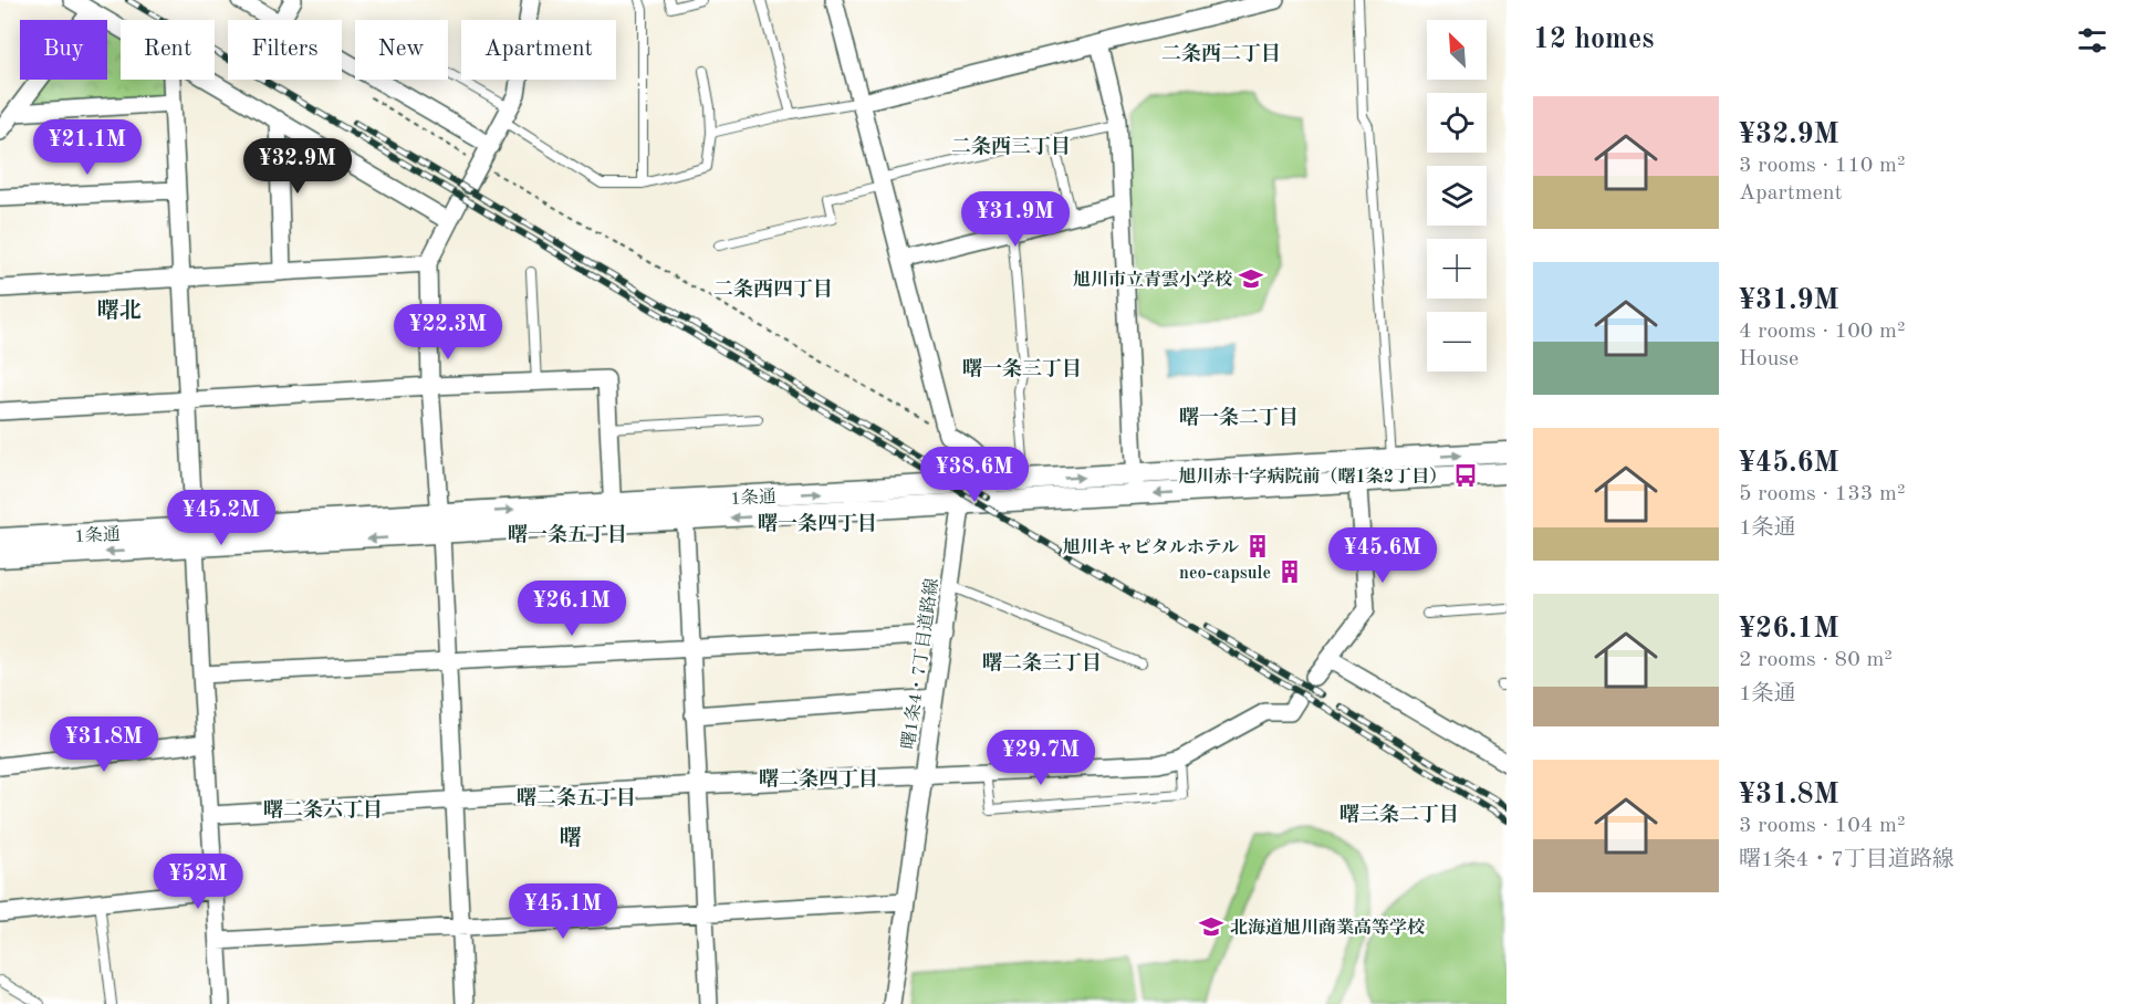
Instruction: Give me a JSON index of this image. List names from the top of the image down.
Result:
{
  "streets": {
    "street": ["1条通", "曙1条4・7丁目道路線"]
  },
  "crossings": [
    ["1条通", "曙1条4・7丁目道路線"]
  ],
  "districts": [
    "二条西二丁目",
    "二条西三丁目",
    "二条西四丁目",
    "曙北",
    "曙一条三丁目",
    "曙一条二丁目",
    "曙一条四丁目",
    "曙一条五丁目",
    "曙二条三丁目",
    "曙二条四丁目",
    "曙二条五丁目",
    "曙二条六丁目",
    "曙三条二丁目",
    "曙"
  ],
  "places": {
    "school or university": ["旭川市立青雲小学校", "北海道旭川商業高等学校"],
    "bus stop": ["旭川赤十字病院前（曙1条2丁目）"],
    "building": ["旭川キャピタルホテル", "neo‐capsule"]
  },
  "north": "top left",
  "page": {
    "heading": "12 homes",
    "map_buttons": ["+", "−"],
    "chip": [
      "Buy",
      "Rent",
      "Filters",
      "New",
      "Apartment"
    ],
    "list": [
      {
        "name": "¥32.9M",
        "note": "3 rooms · 110 m² · Apartment"
      },
      {
        "name": "¥31.9M",
        "note": "4 rooms · 100 m² · House"
      },
      {
        "name": "¥45.6M",
        "note": "5 rooms · 133 m² · 1条通"
      },
      {
        "name": "¥26.1M",
        "note": "2 rooms · 80 m² · 1条通"
      },
      {
        "name": "¥31.8M",
        "note": "3 rooms · 104 m² · 曙1条4・7丁目道路線"
      }
    ],
    "price": [
      "¥21.1M",
      "¥32.9M",
      "¥31.9M",
      "¥22.3M",
      "¥38.6M",
      "¥45.2M",
      "¥45.6M",
      "¥26.1M",
      "¥31.8M",
      "¥29.7M",
      "¥52M",
      "¥45.1M"
    ]
  }
}
